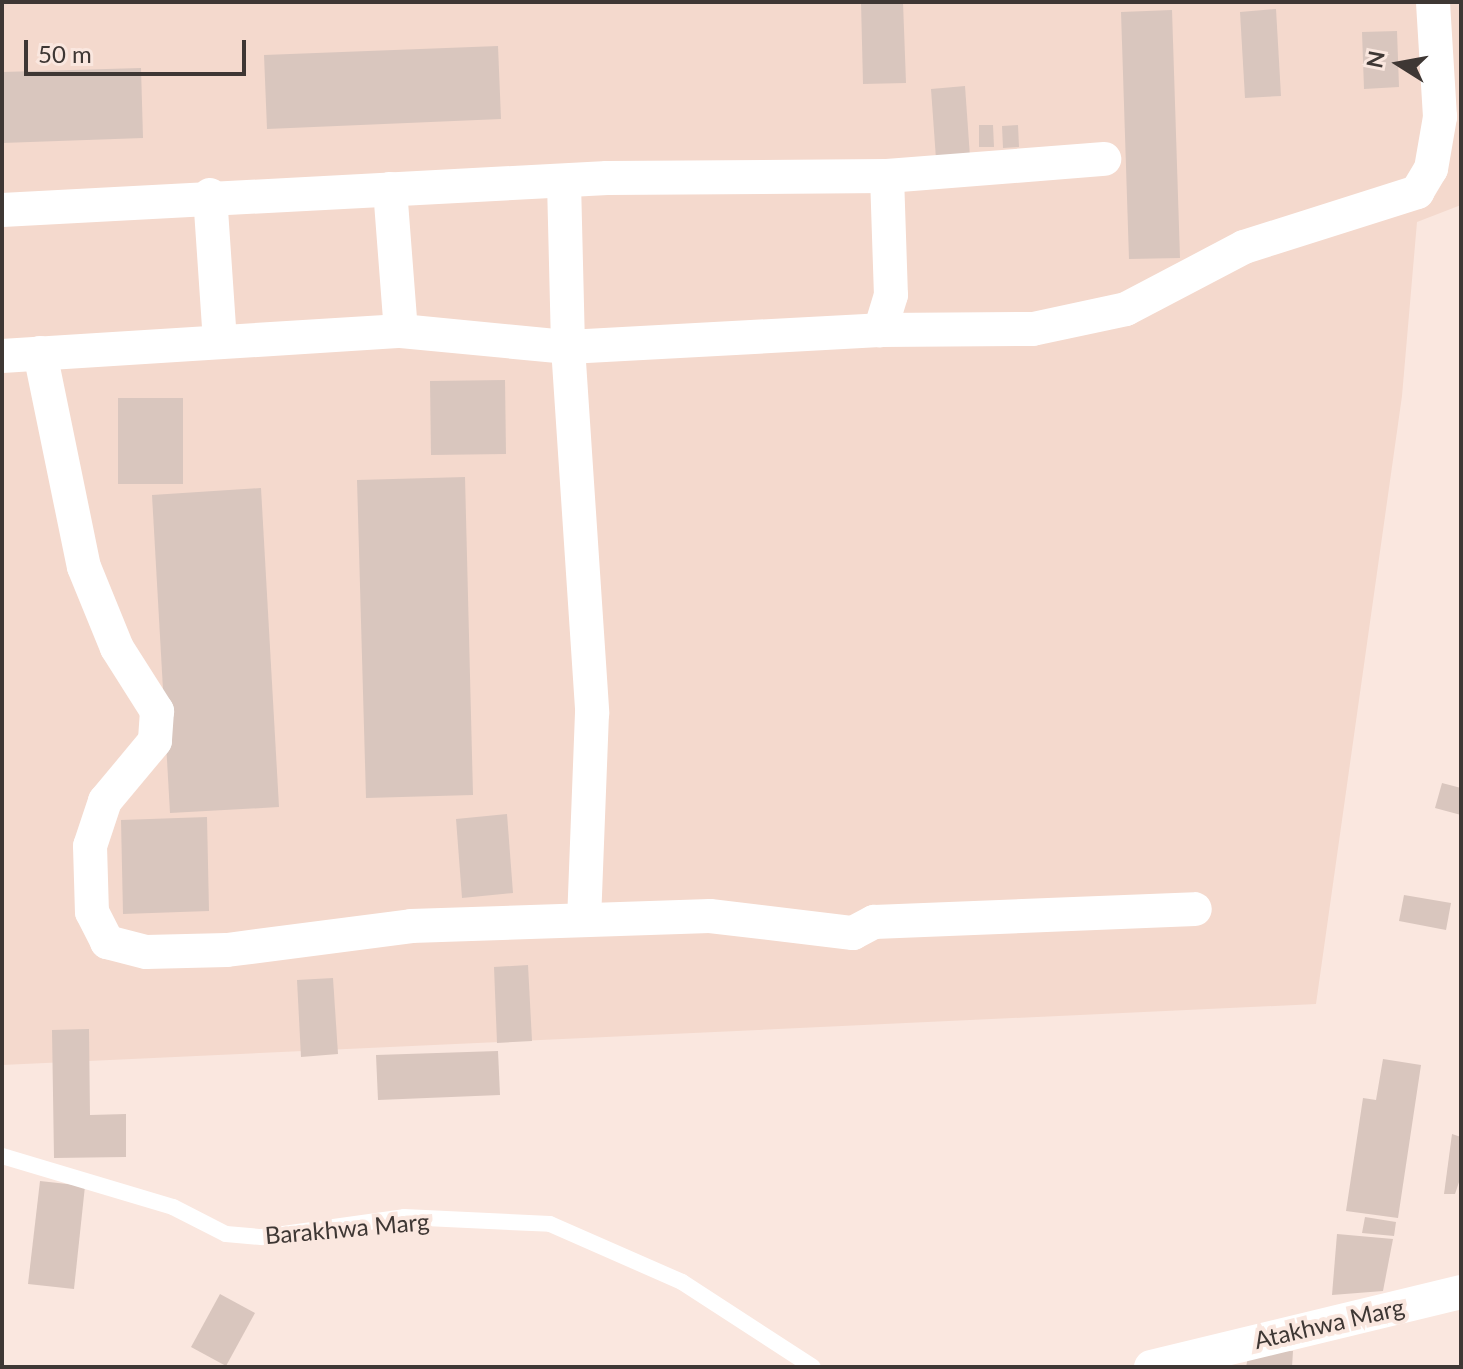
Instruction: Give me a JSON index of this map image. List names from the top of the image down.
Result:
{
  "streets": {
    "street": ["Atakhwa Marg"],
    "lane": ["Barakhwa Marg"]
  },
  "scale_bar": "50 m",
  "north": "left"
}
